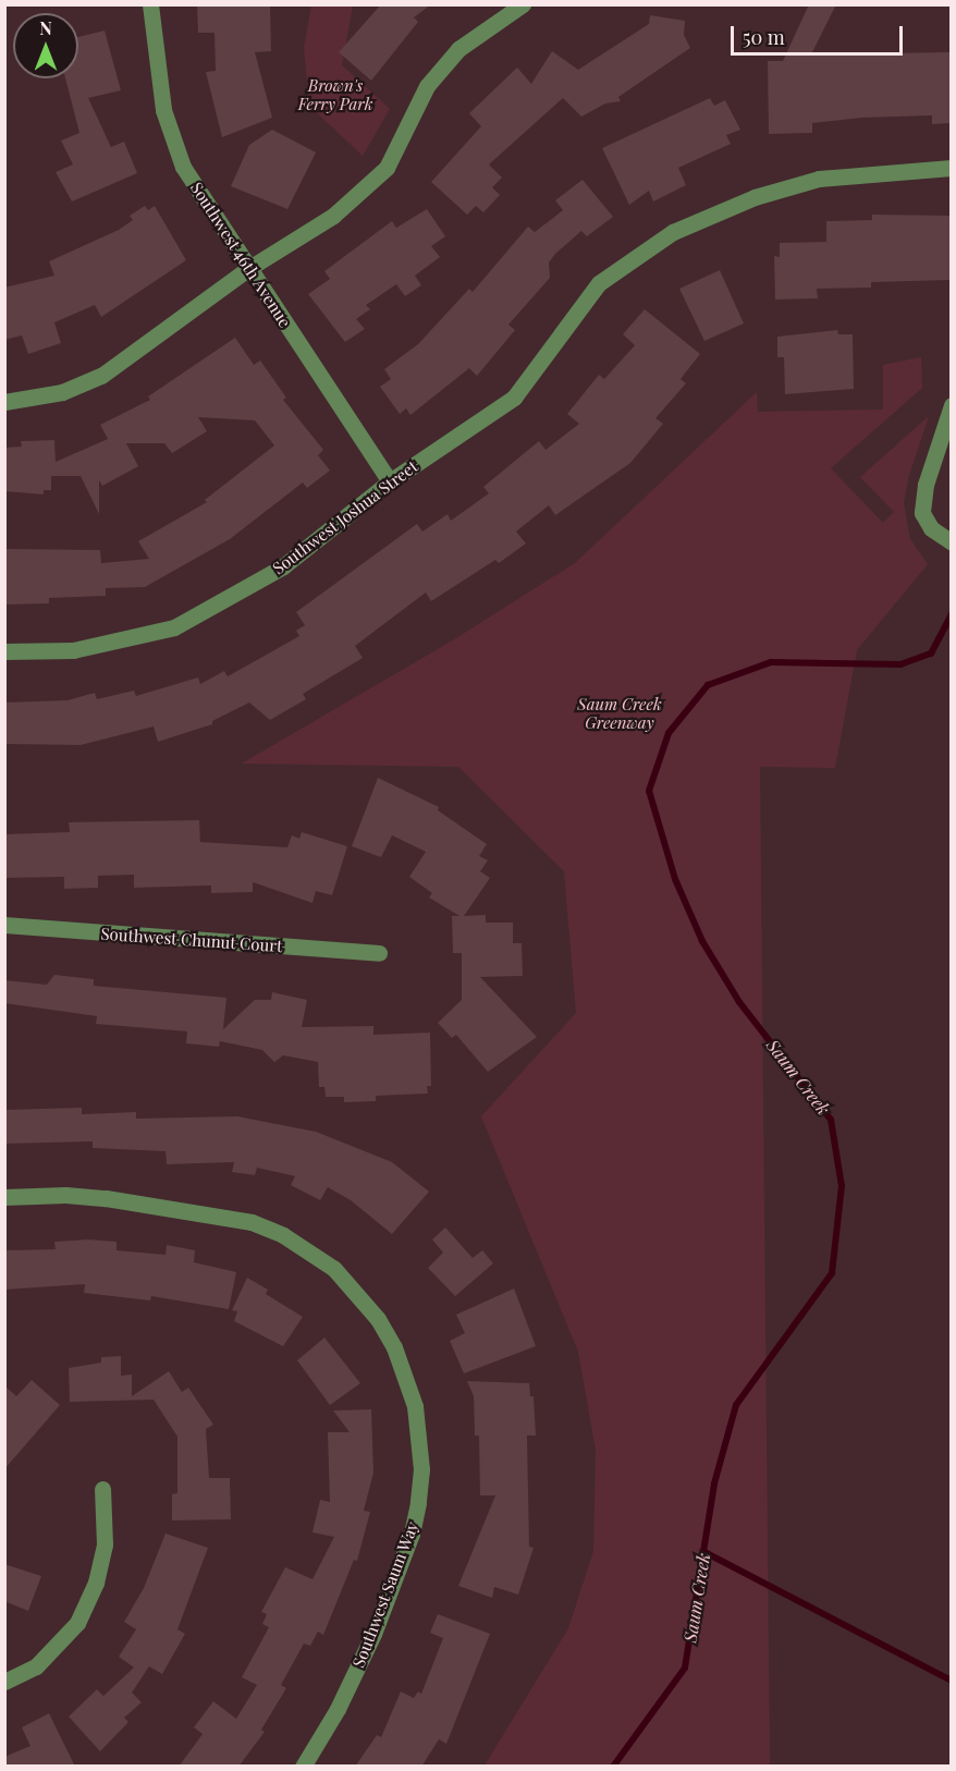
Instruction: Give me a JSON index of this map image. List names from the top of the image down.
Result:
{
  "streets": {
    "street": [
      "Southwest 46th Avenue",
      "Southwest Joshua Street",
      "Southwest Chunut Court",
      "Southwest Saum Way"
    ]
  },
  "crossings": [
    ["Southwest 46th Avenue", "Southwest Joshua Street"]
  ],
  "water": ["Saum Creek"],
  "parks": ["Brown's Ferry Park", "Saum Creek Greenway"],
  "scale_bar": "50 m",
  "north": "top"
}
